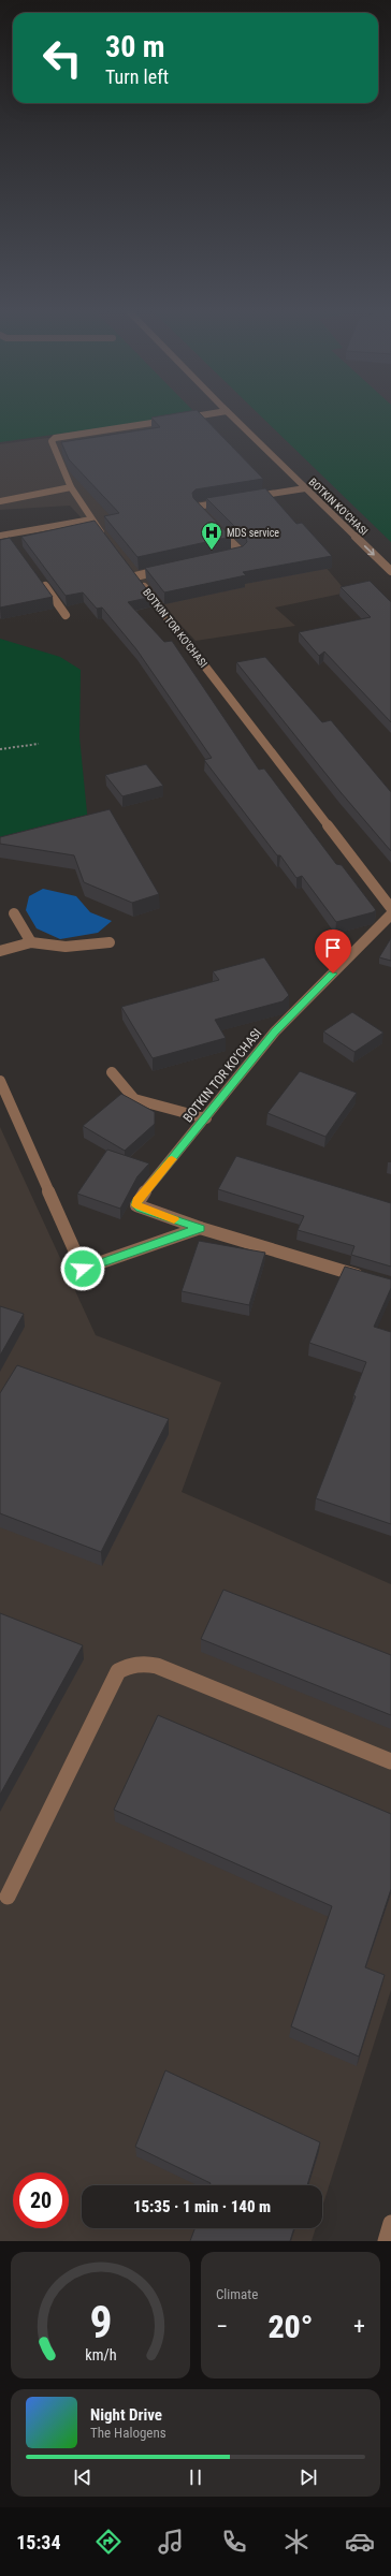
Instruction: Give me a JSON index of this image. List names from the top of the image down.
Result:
{
  "streets": {
    "street": ["BOTKIN KO'CHASI", "BOTKIN TOR KO'CHASI"]
  },
  "one_way": ["BOTKIN KO'CHASI"],
  "places": {
    "hospital": ["MDS service"]
  },
  "page": {
    "turn": ["30 m", "Turn left"],
    "limit": "20",
    "trip": "15:35 · 1 min · 140 m",
    "tile": "Climate",
    "heat": ["−", "20°", "+"],
    "song": ["Night Drive", "The Halogens"],
    "tabs": "15:34",
    "gauge": ["9", "km/h"]
  }
}
